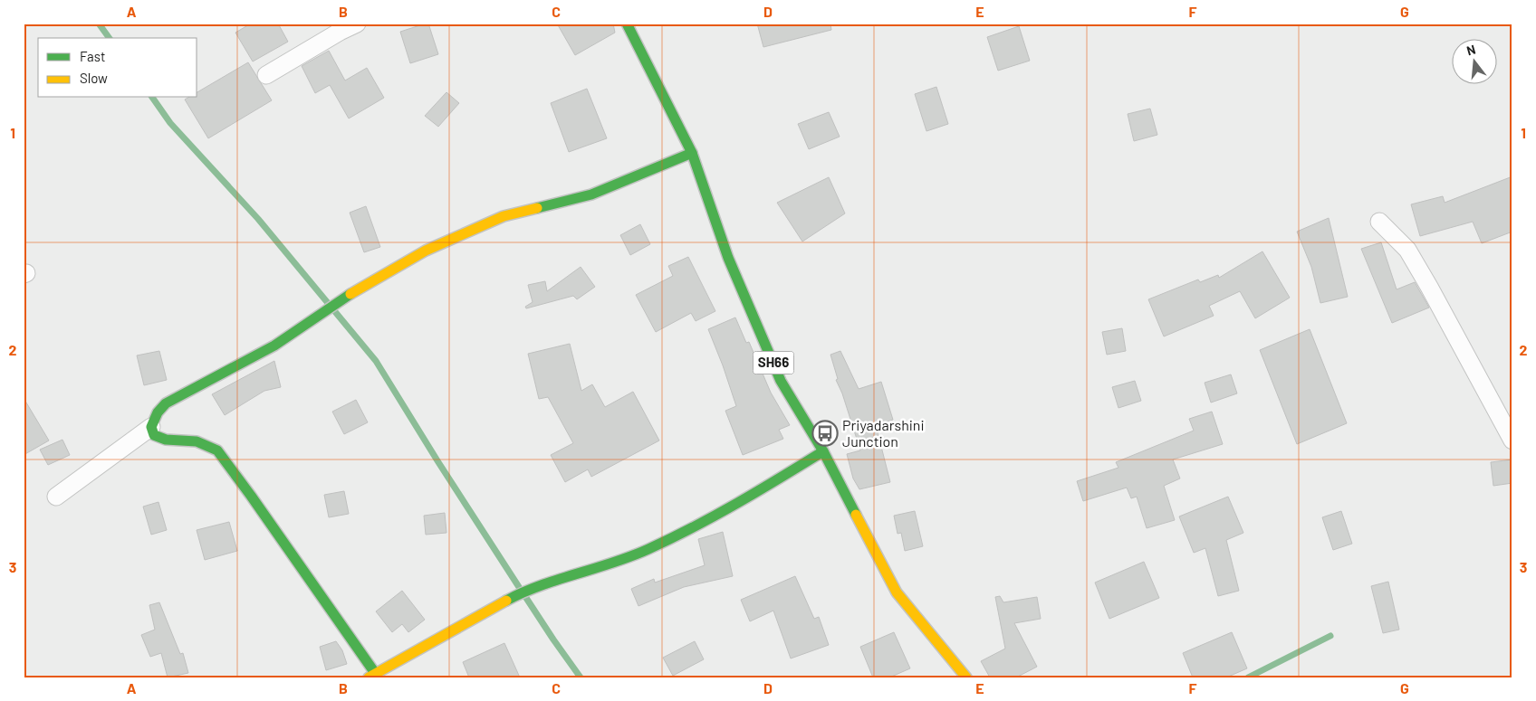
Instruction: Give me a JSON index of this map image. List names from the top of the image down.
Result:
{
  "streets": {
    "street": ["SH66"]
  },
  "places": {
    "bus stop": ["Priyadarshini Junction"]
  },
  "legend": ["Fast", "Slow"],
  "north": "top",
  "grid": {
    "columns": [
      "A",
      "B",
      "C",
      "D",
      "E",
      "F",
      "G"
    ],
    "rows": ["1", "2", "3"]
  }
}
